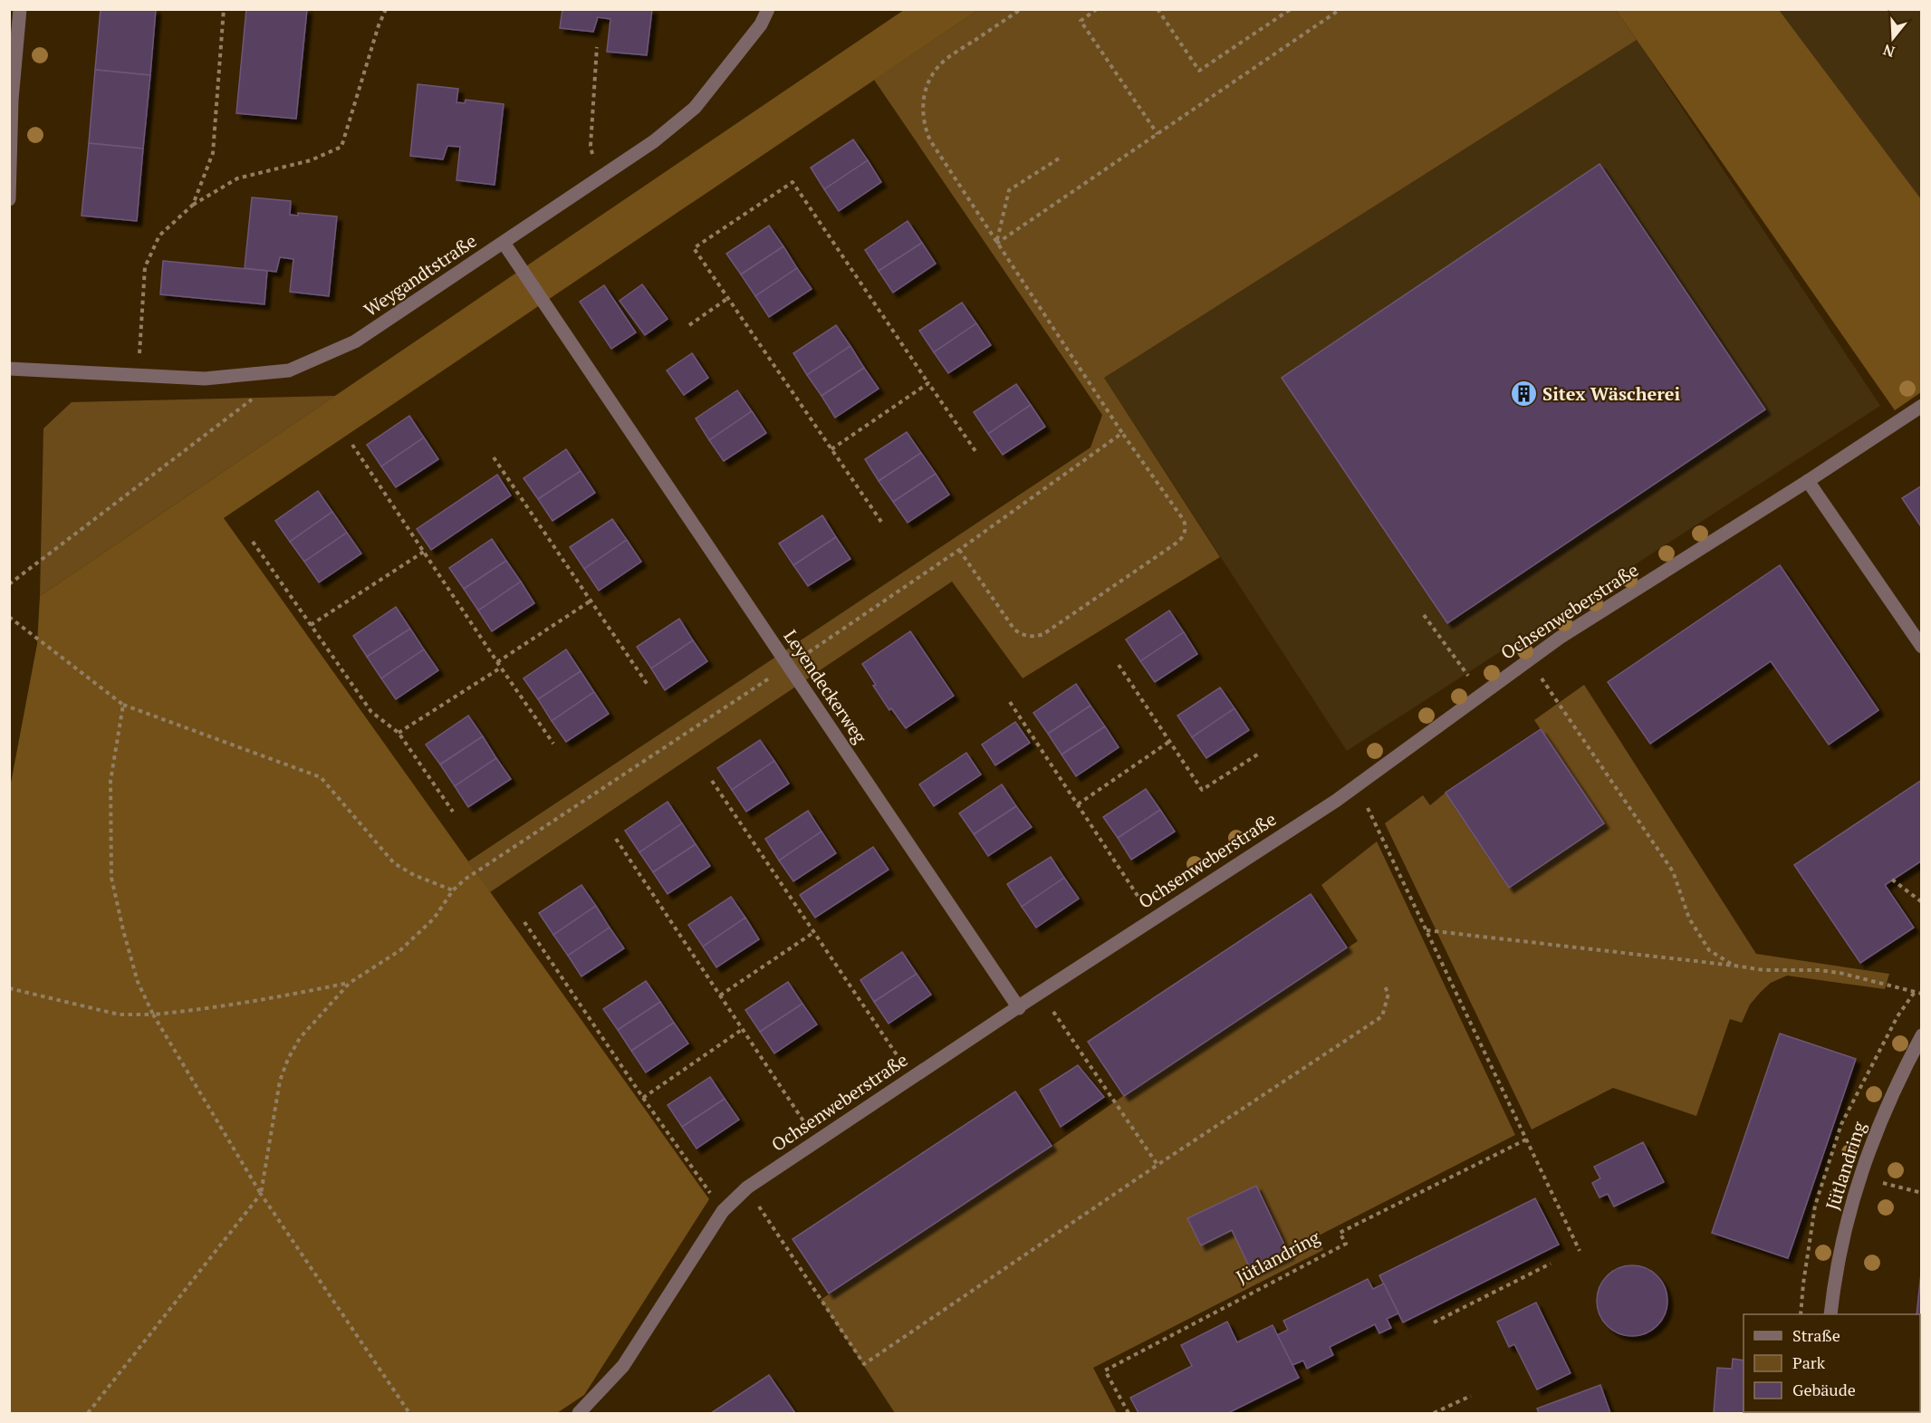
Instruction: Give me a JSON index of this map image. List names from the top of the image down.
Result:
{
  "streets": {
    "street": [
      "Weygandtstraße",
      "Ochsenweberstraße",
      "Leyendeckerweg",
      "Jütlandring"
    ]
  },
  "crossings": [
    ["Weygandtstraße", "Leyendeckerweg"],
    ["Ochsenweberstraße", "Leyendeckerweg"]
  ],
  "places": {
    "building": ["Sitex Wäscherei"]
  },
  "legend": ["Straße", "Park", "Gebäude"],
  "north": "bottom"
}
